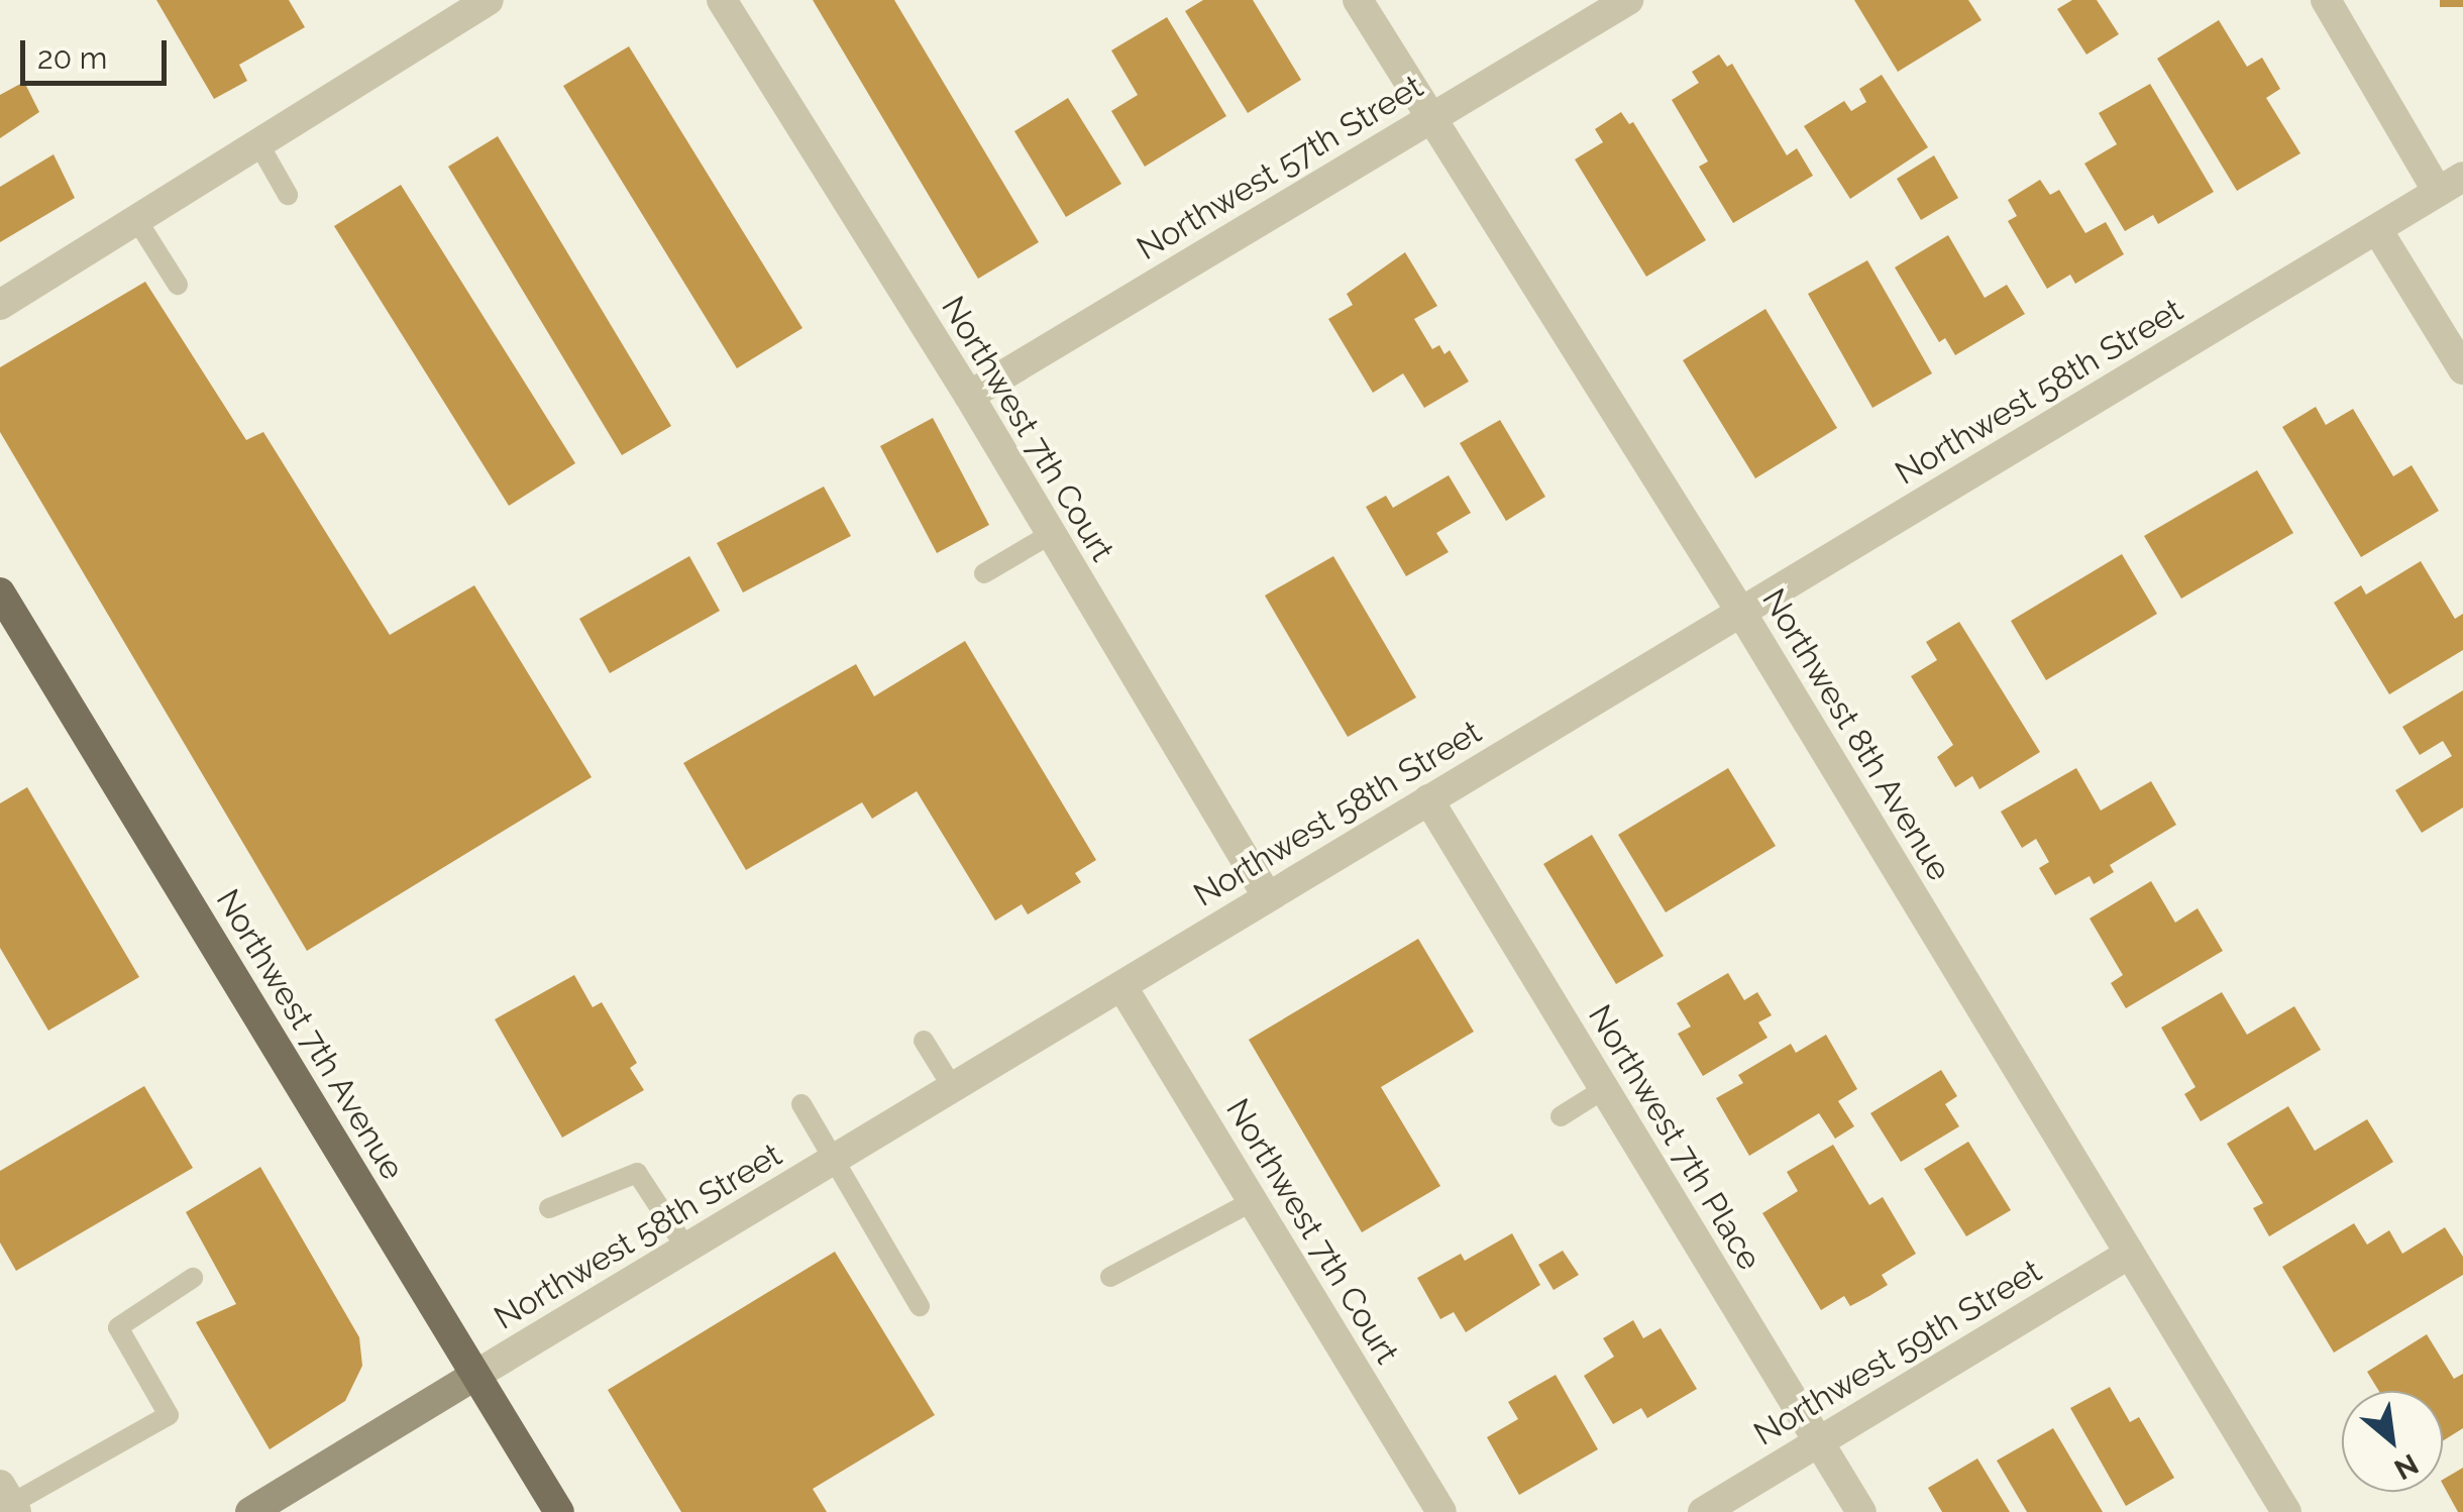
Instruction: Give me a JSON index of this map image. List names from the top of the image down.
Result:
{
  "streets": {
    "main road": ["Northwest 7th Avenue"],
    "street": [
      "Northwest 57th Street",
      "Northwest 58th Street",
      "Northwest 7th Court",
      "Northwest 8th Avenue",
      "Northwest 7th Place",
      "Northwest 59th Street"
    ]
  },
  "crossings": [
    ["Northwest 57th Street", "Northwest 7th Court"],
    ["Northwest 57th Street", "Northwest 8th Avenue"],
    ["Northwest 58th Street", "Northwest 7th Court"],
    ["Northwest 58th Street", "Northwest 8th Avenue"],
    ["Northwest 58th Street", "Northwest 7th Avenue"],
    ["Northwest 58th Street", "Northwest 7th Place"],
    ["Northwest 8th Avenue", "Northwest 59th Street"],
    ["Northwest 7th Place", "Northwest 59th Street"]
  ],
  "scale_bar": "20 m",
  "north": "bottom right"
}
